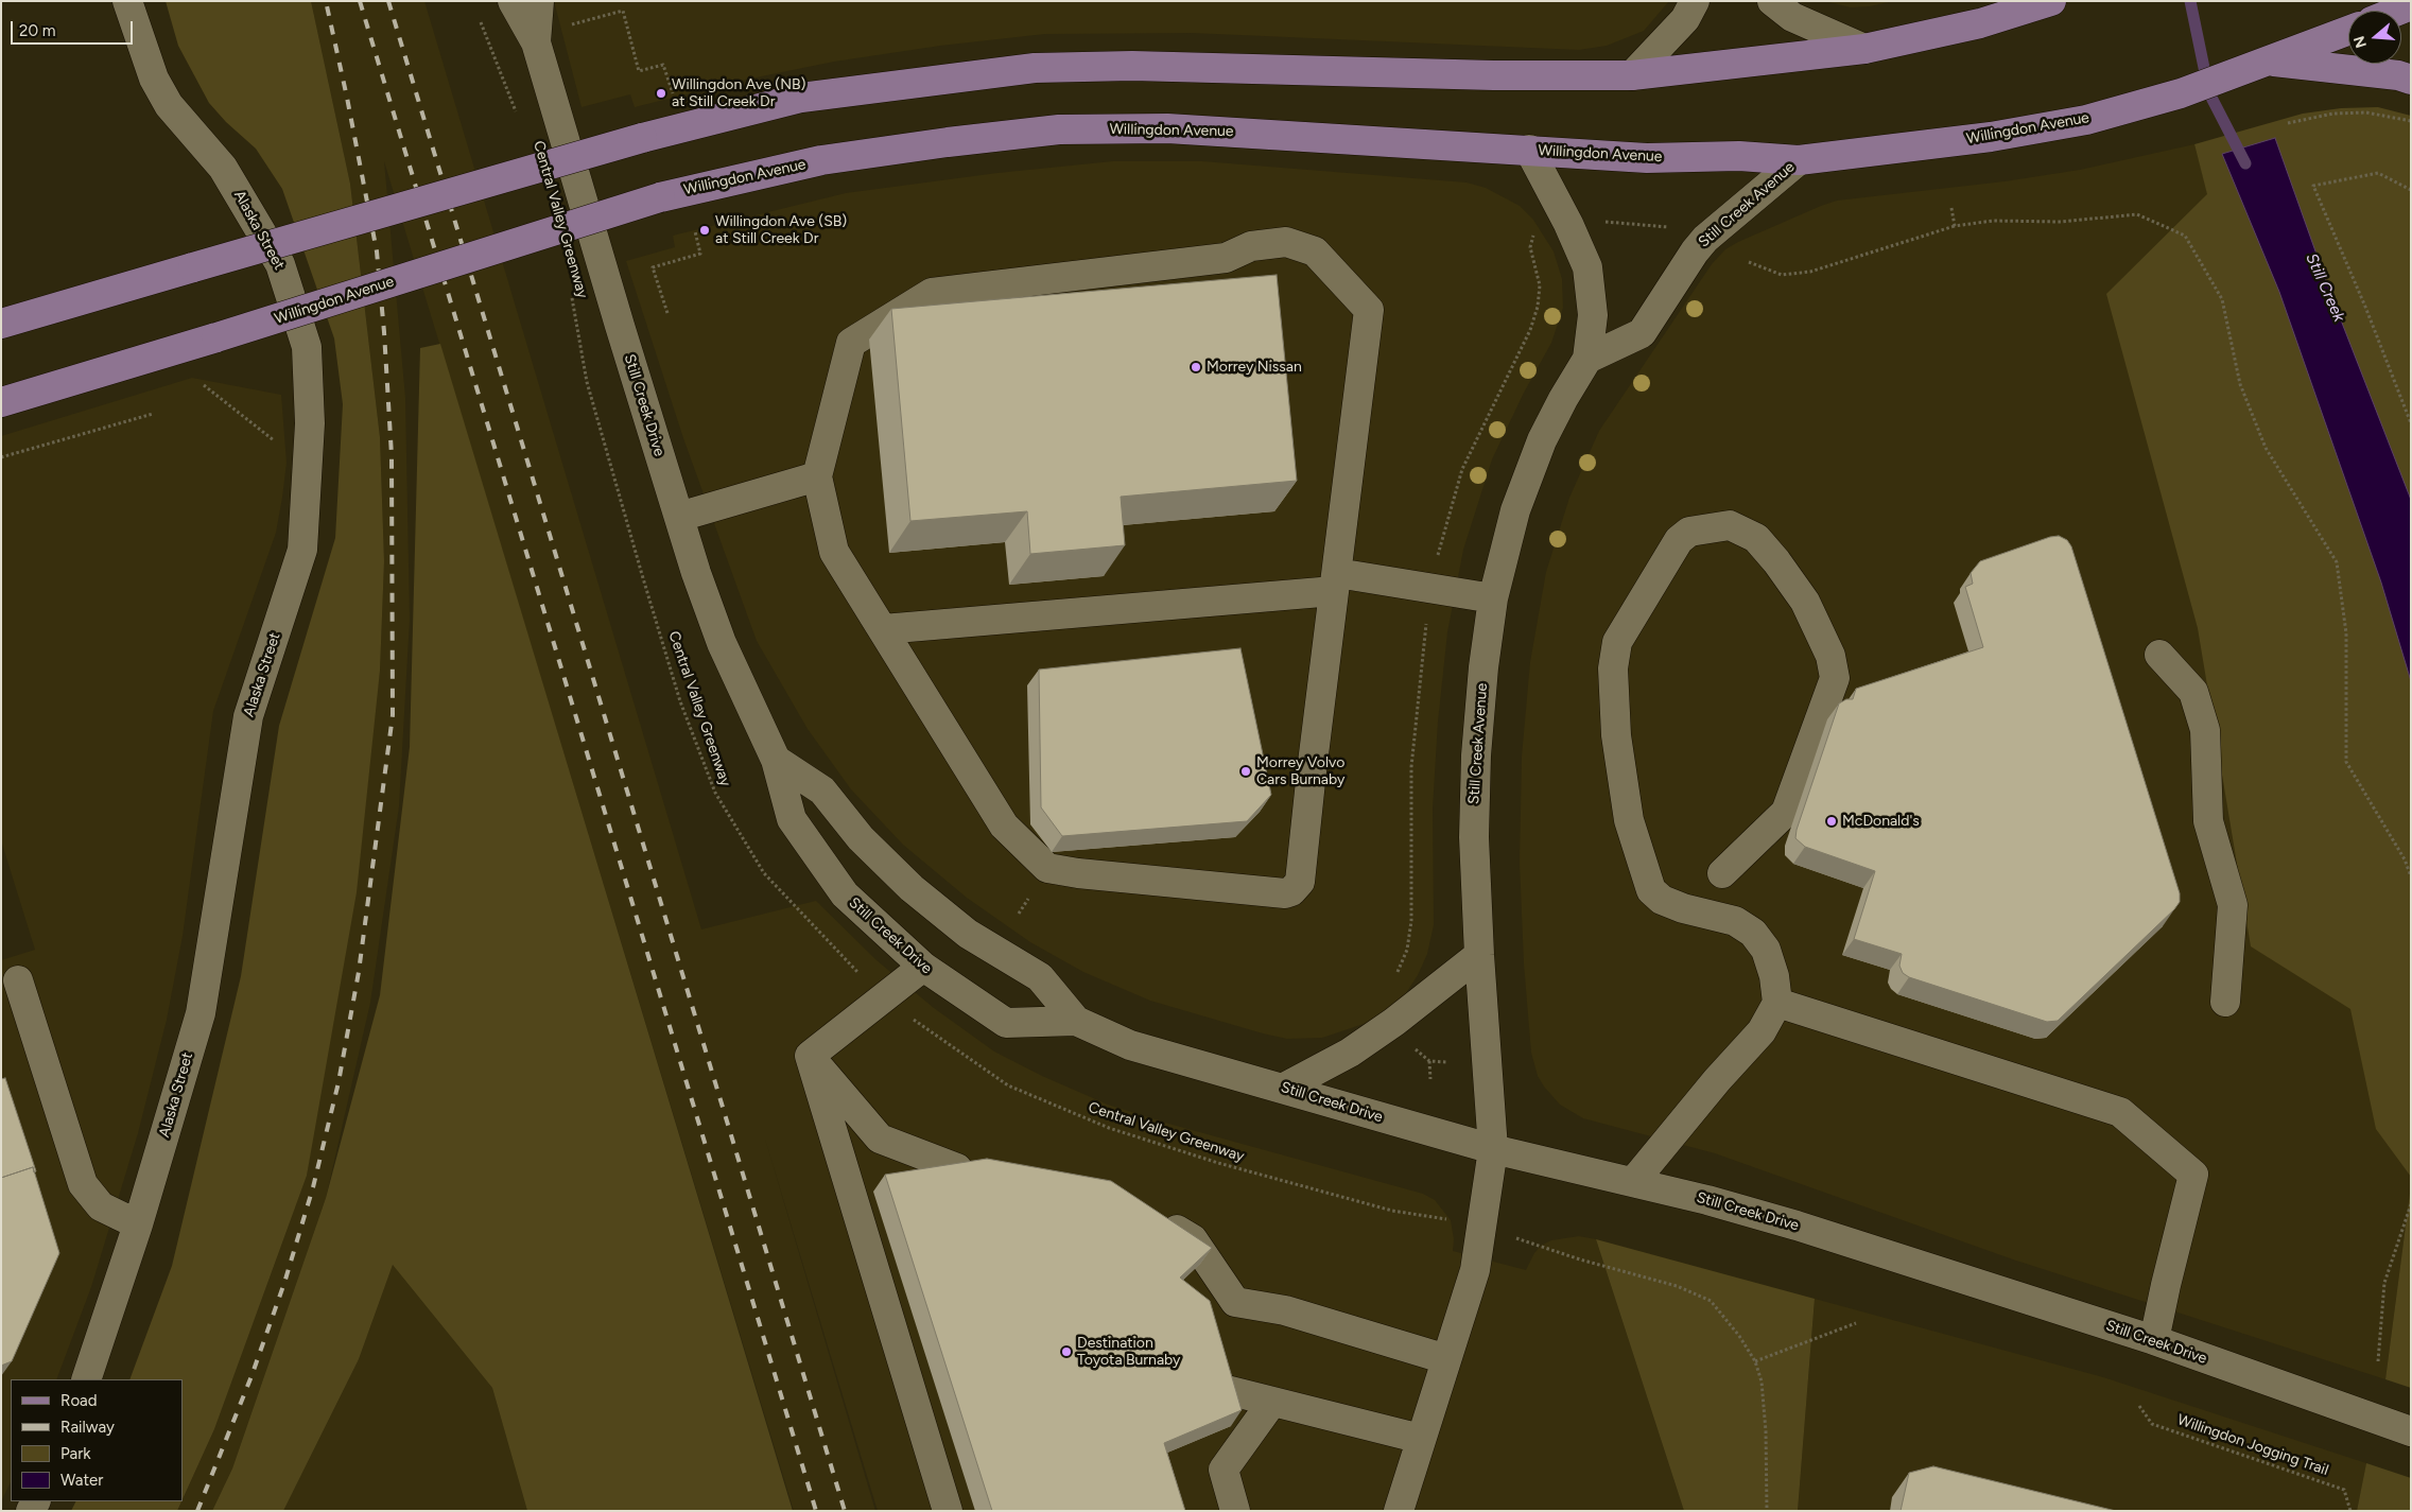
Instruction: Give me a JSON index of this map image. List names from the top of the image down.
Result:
{
  "streets": {
    "main road": ["Willingdon Avenue"],
    "street": ["Still Creek Avenue", "Alaska Street", "Still Creek Drive"],
    "path": ["Central Valley Greenway", "Willingdon Jogging Trail"]
  },
  "crossings": [
    ["Willingdon Avenue", "Still Creek Avenue"],
    ["Still Creek Avenue", "Still Creek Drive"]
  ],
  "water": ["Still Creek"],
  "places": [
    "Willingdon Ave (NB) at Still Creek Dr",
    "Willingdon Ave (SB) at Still Creek Dr",
    "Morrey Nissan",
    "Morrey Volvo Cars Burnaby",
    "McDonald's",
    "Destination Toyota Burnaby"
  ],
  "legend": [
    "Road",
    "Railway",
    "Park",
    "Water"
  ],
  "scale_bar": "20 m",
  "north": "left"
}
